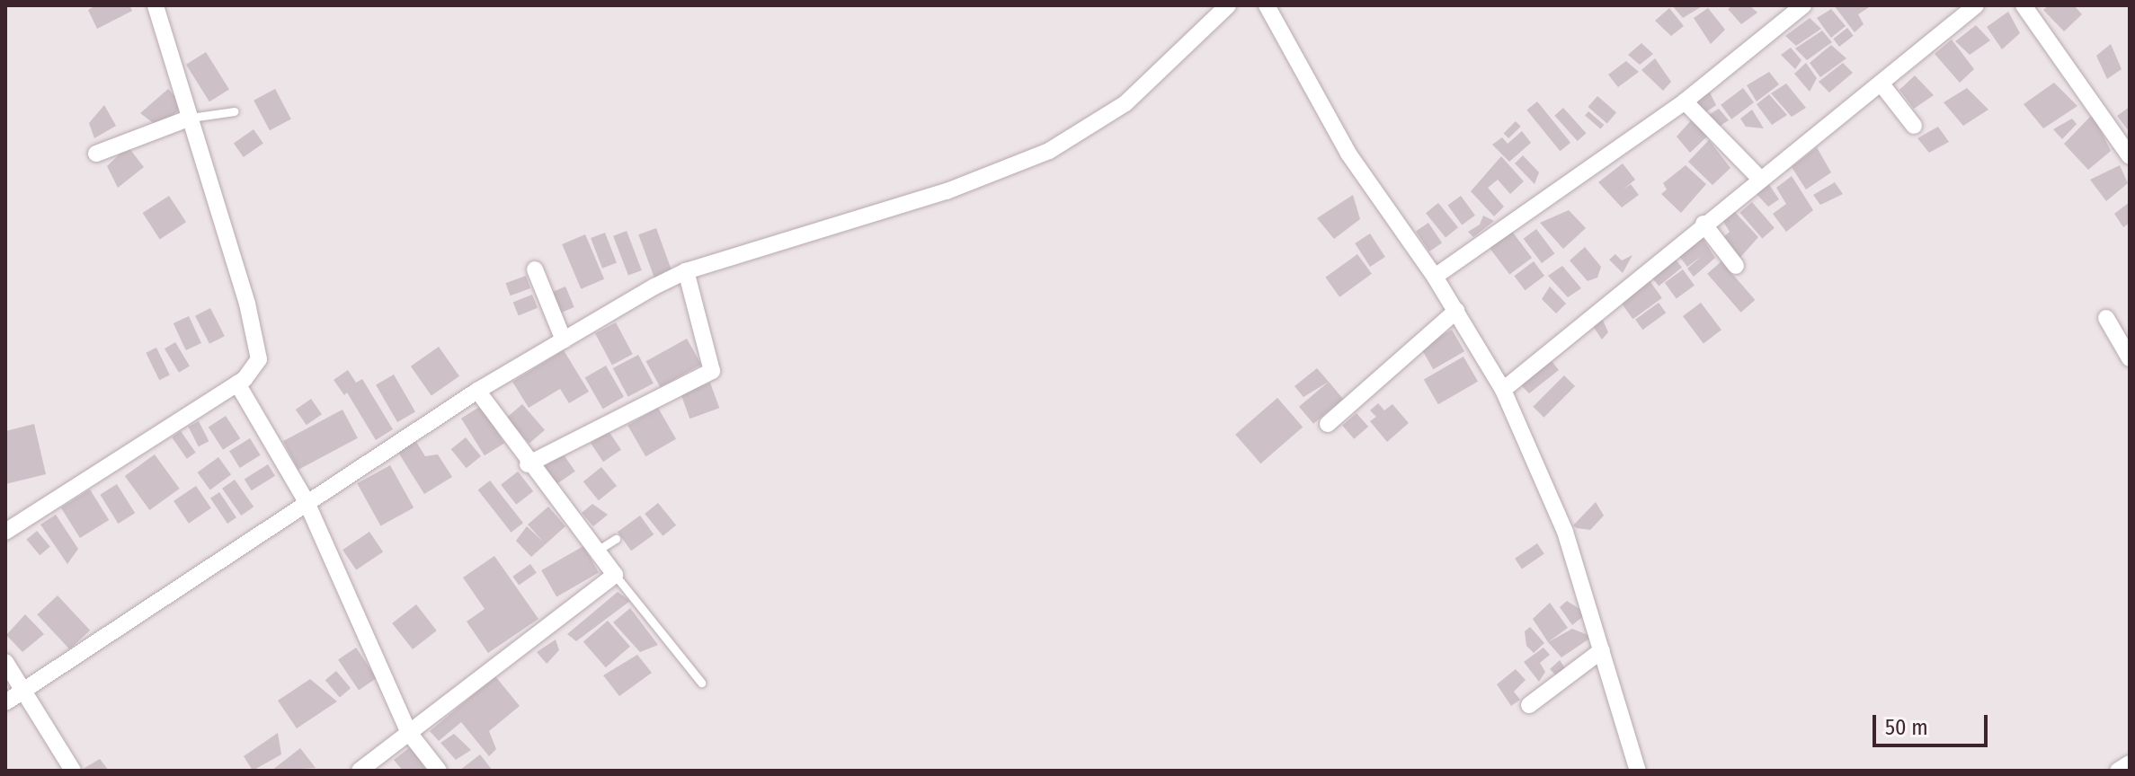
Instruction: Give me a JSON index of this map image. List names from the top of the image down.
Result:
{
  "scale_bar": "50 m"
}
